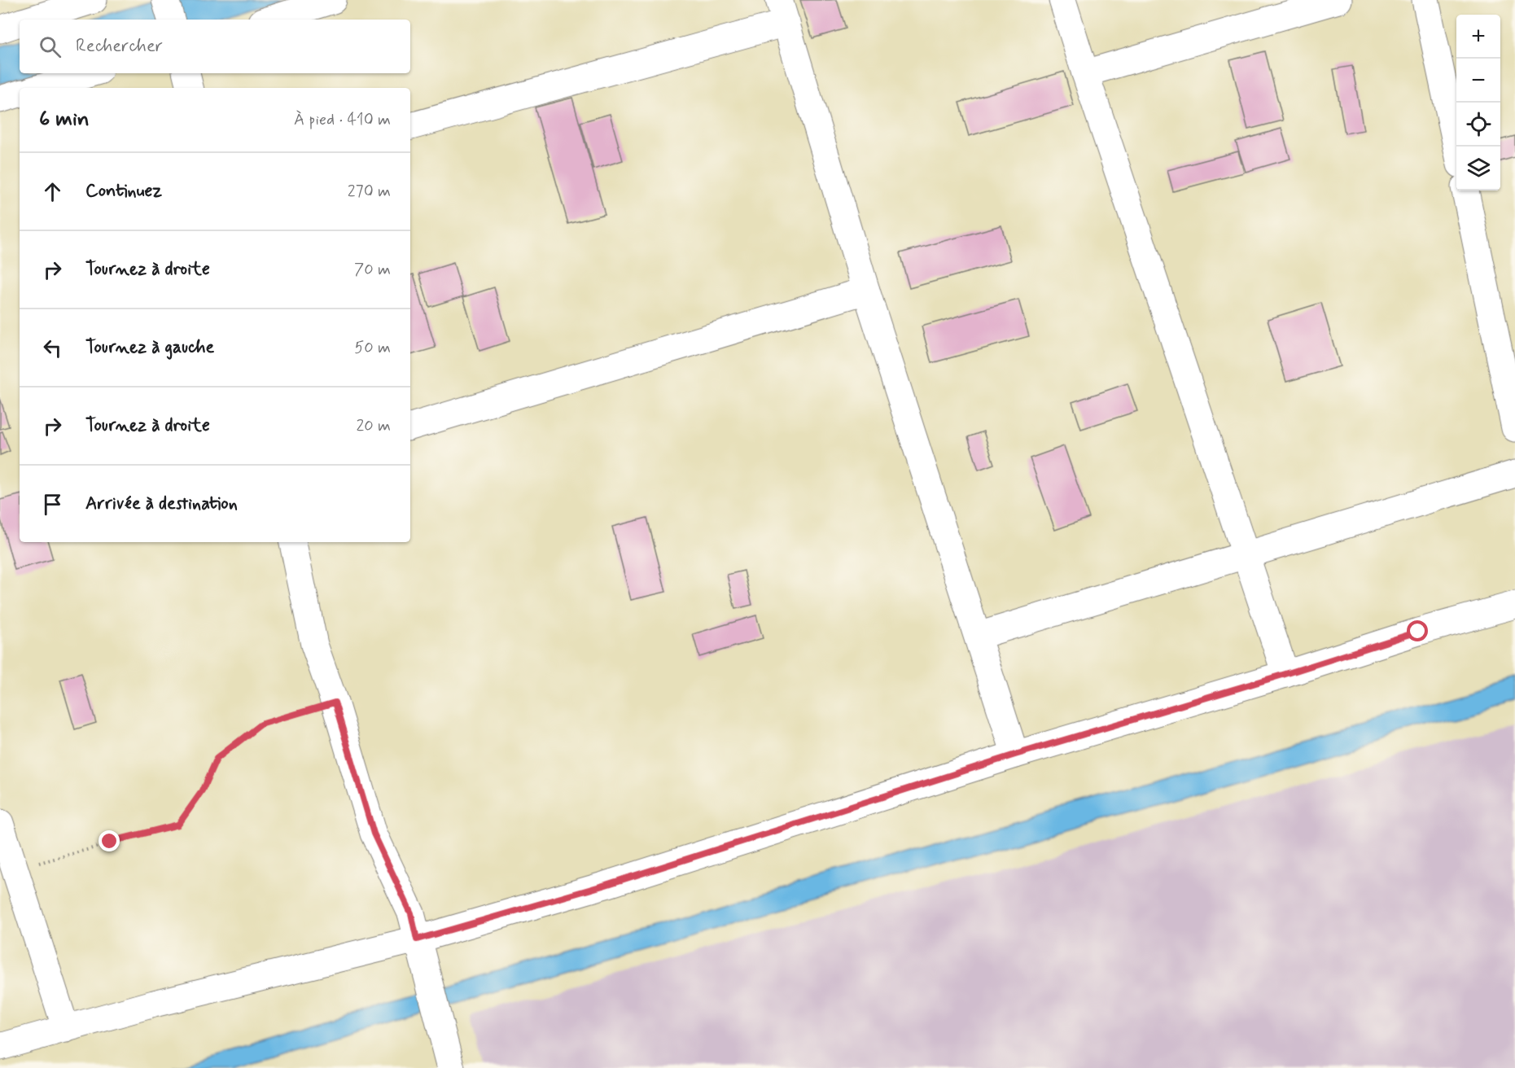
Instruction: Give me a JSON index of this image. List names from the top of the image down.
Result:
{
  "page": {
    "map_buttons": ["+", "−"],
    "search": "Rechercher",
    "heading": ["6 min", "À pied · 410 m"],
    "list": [
      ["Continuez", "270 m"],
      ["Tournez à droite", "70 m"],
      ["Tournez à gauche", "50 m"],
      ["Tournez à droite", "20 m"],
      "Arrivée à destination"
    ]
  }
}
